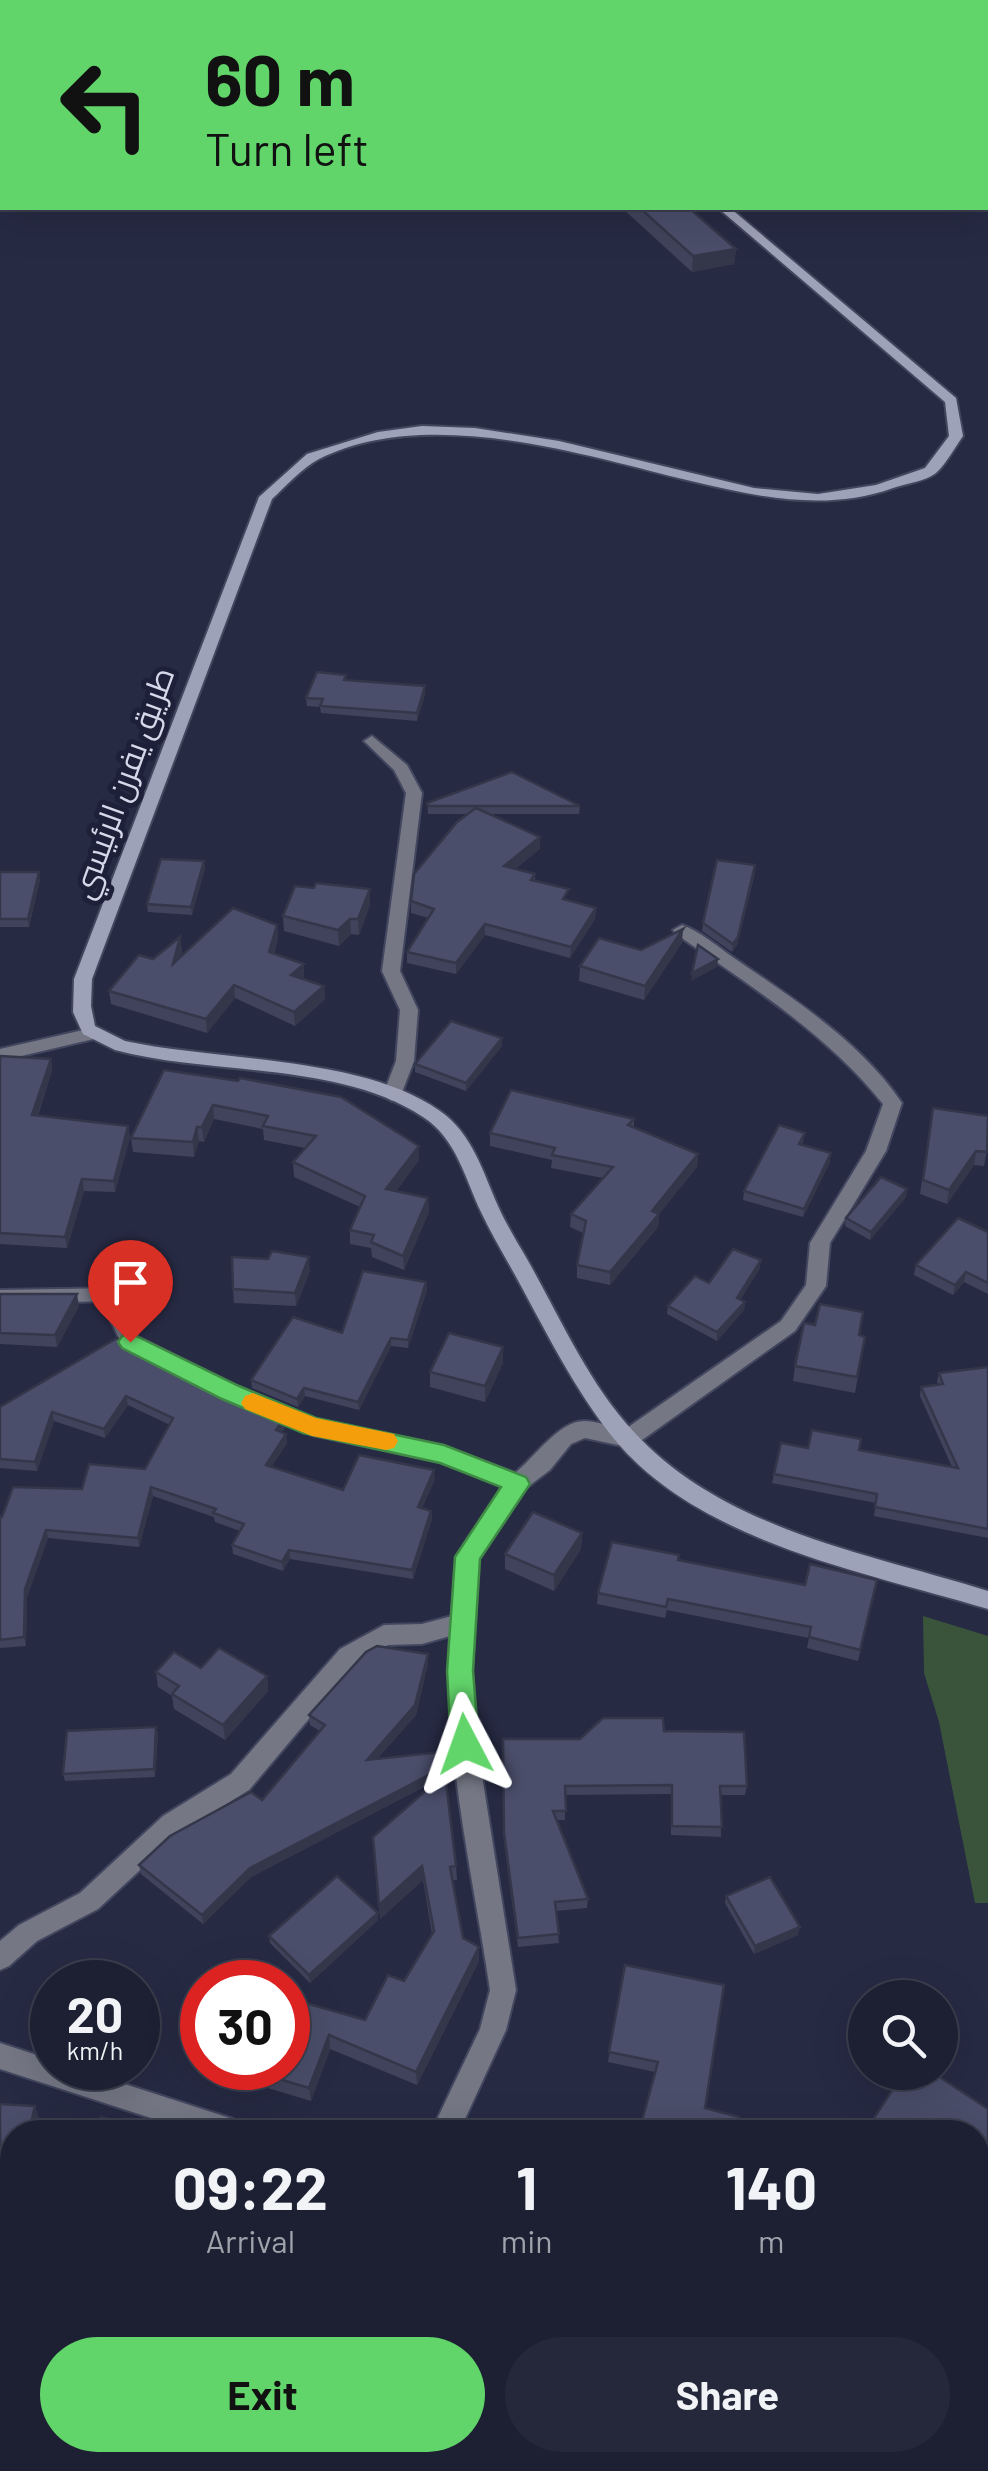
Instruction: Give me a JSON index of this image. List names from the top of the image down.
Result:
{
  "streets": {
    "main road": ["طريق يفرن الرئيسي"]
  },
  "page": {
    "turn": ["60 m", "Turn left"],
    "speed": "20 km/h",
    "limit": "30",
    "eta": [
      "09:22",
      "Arrival",
      "1",
      "min",
      "140",
      "m"
    ],
    "buttons": ["Exit", "Share"]
  }
}
